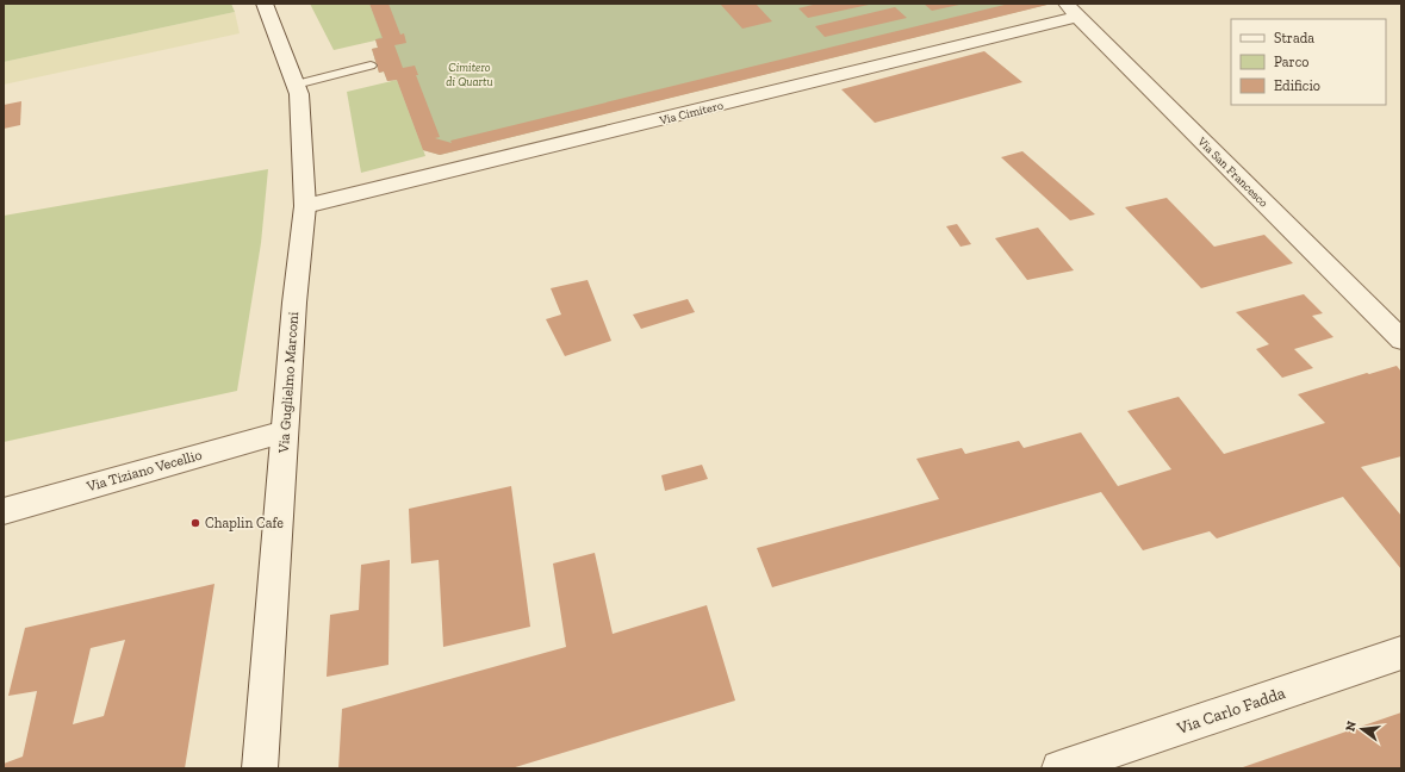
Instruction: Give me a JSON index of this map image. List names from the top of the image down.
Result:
{
  "streets": {
    "street": [
      "Via Cimitero",
      "Via San Francesco",
      "Via Guglielmo Marconi",
      "Via Tiziano Vecellio",
      "Via Carlo Fadda"
    ]
  },
  "crossings": [
    ["Via Cimitero", "Via San Francesco"],
    ["Via Cimitero", "Via Guglielmo Marconi"],
    ["Via Guglielmo Marconi", "Via Tiziano Vecellio"]
  ],
  "parks": ["Cimitero di Quartu"],
  "places": ["Chaplin Cafe"],
  "legend": ["Strada", "Parco", "Edificio"],
  "north": "left"
}
